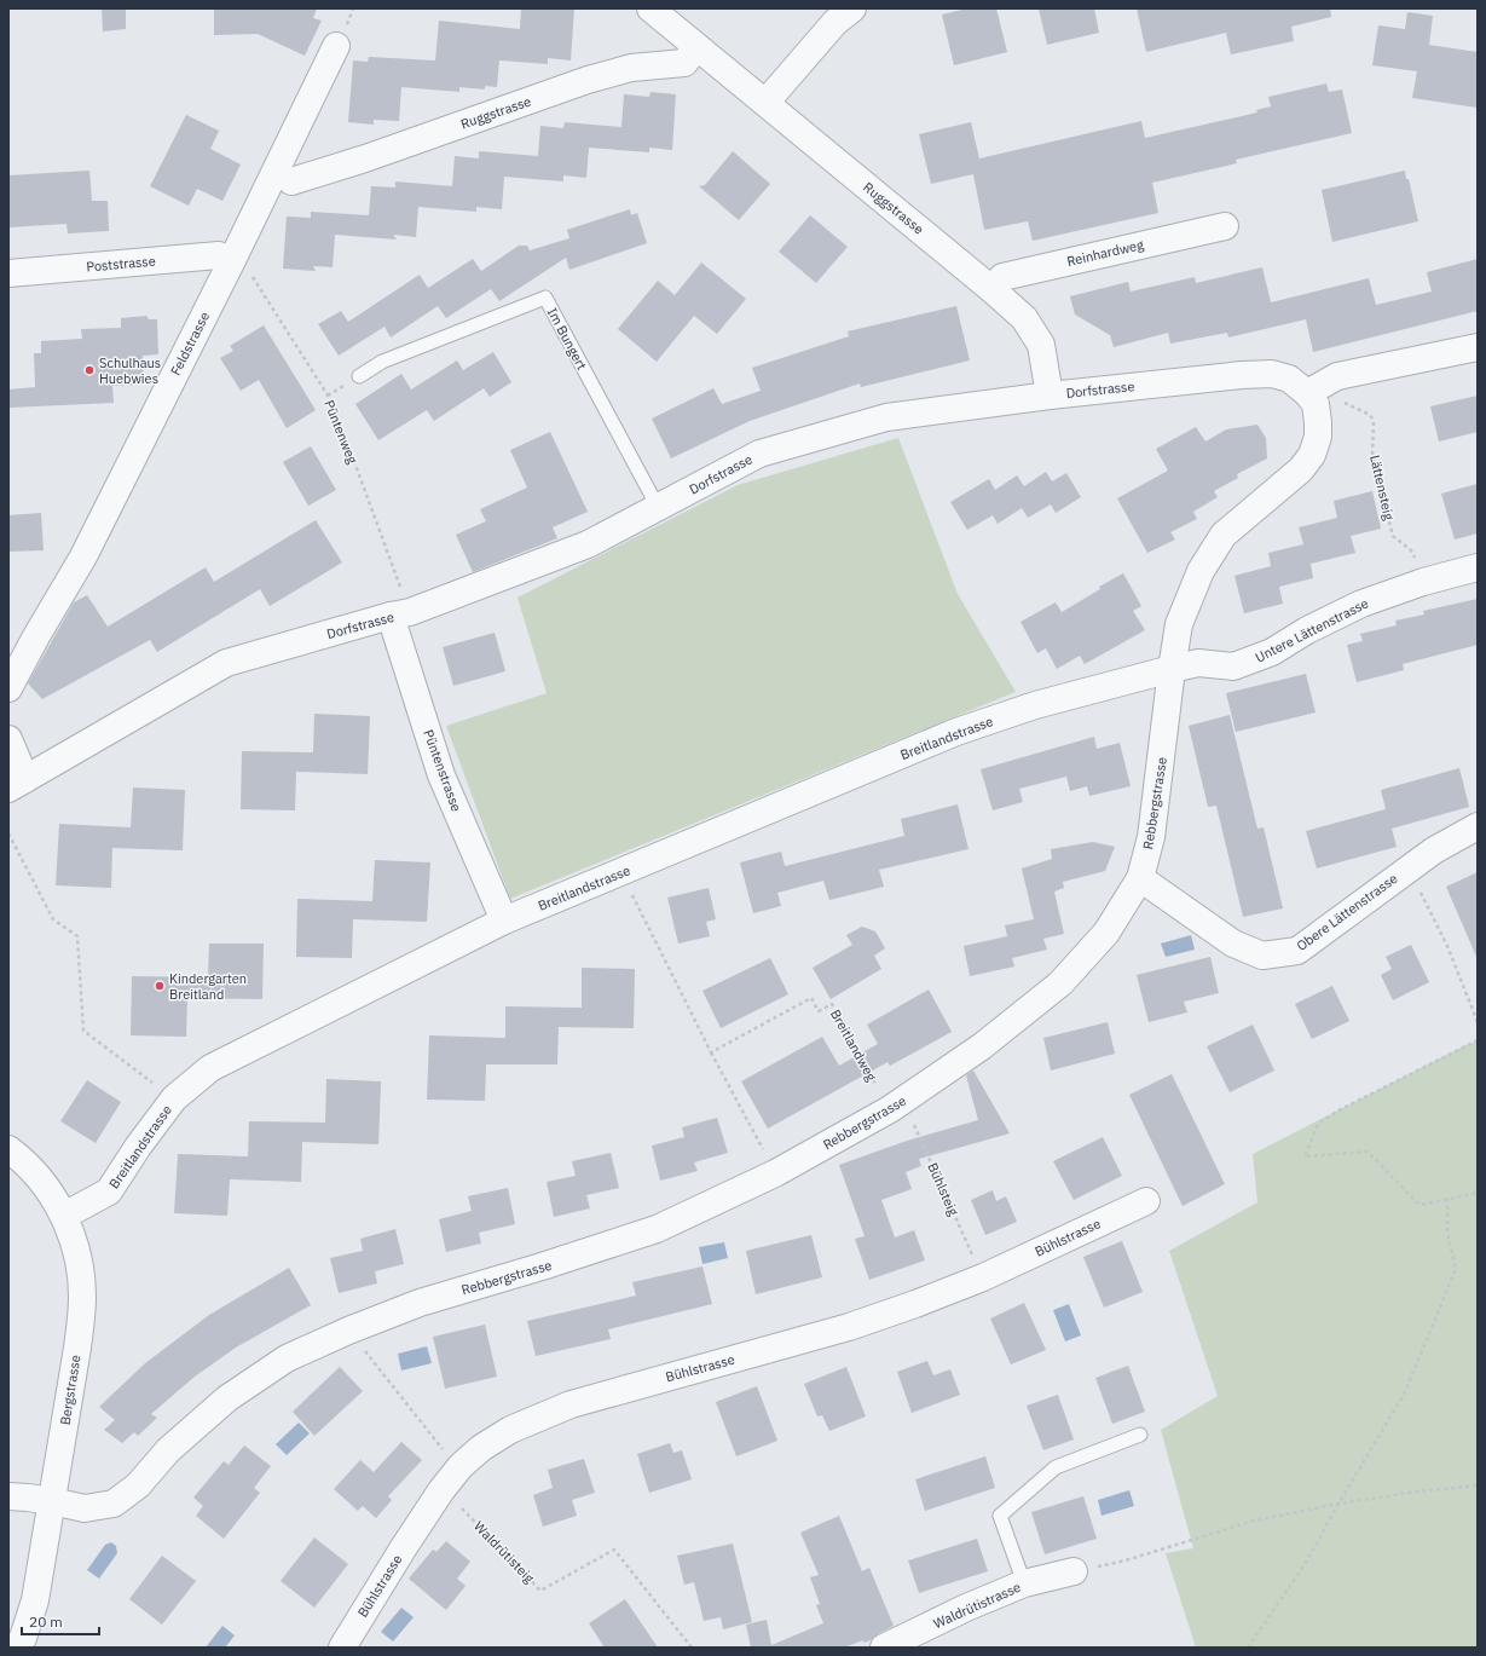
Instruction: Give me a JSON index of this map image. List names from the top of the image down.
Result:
{
  "streets": {
    "street": [
      "Ruggstrasse",
      "Reinhardweg",
      "Poststrasse",
      "Feldstrasse",
      "Dorfstrasse",
      "Untere Lättenstrasse",
      "Breitlandstrasse",
      "Püntenstrasse",
      "Rebbergstrasse",
      "Obere Lättenstrasse",
      "Bühlstrasse",
      "Bergstrasse",
      "Waldrütistrasse"
    ],
    "lane": ["Im Bungert"],
    "path": [
      "Püntenweg",
      "Lättensteig",
      "Breitlandweg",
      "Bühlsteig",
      "Waldrütisteig"
    ]
  },
  "crossings": [
    ["Ruggstrasse", "Reinhardweg"],
    ["Ruggstrasse", "Dorfstrasse"],
    ["Poststrasse", "Feldstrasse"],
    ["Poststrasse", "Püntenweg"],
    ["Im Bungert", "Dorfstrasse"],
    ["Feldstrasse", "Püntenweg"],
    ["Dorfstrasse", "Püntenweg"],
    ["Dorfstrasse", "Lättensteig"],
    ["Dorfstrasse", "Püntenstrasse"],
    ["Dorfstrasse", "Rebbergstrasse"],
    ["Püntenweg", "Püntenstrasse"],
    ["Lättensteig", "Untere Lättenstrasse"],
    ["Lättensteig", "Rebbergstrasse"],
    ["Untere Lättenstrasse", "Breitlandstrasse"],
    ["Untere Lättenstrasse", "Rebbergstrasse"],
    ["Breitlandstrasse", "Püntenstrasse"],
    ["Breitlandstrasse", "Rebbergstrasse"],
    ["Breitlandstrasse", "Bergstrasse"],
    ["Rebbergstrasse", "Obere Lättenstrasse"],
    ["Rebbergstrasse", "Breitlandweg"],
    ["Rebbergstrasse", "Bühlsteig"],
    ["Rebbergstrasse", "Bergstrasse"],
    ["Breitlandweg", "Bühlsteig"],
    ["Bühlsteig", "Bühlstrasse"],
    ["Bühlstrasse", "Waldrütisteig"]
  ],
  "places": ["Schulhaus Huebwies", "Kindergarten Breitland"],
  "scale_bar": "20 m"
}
